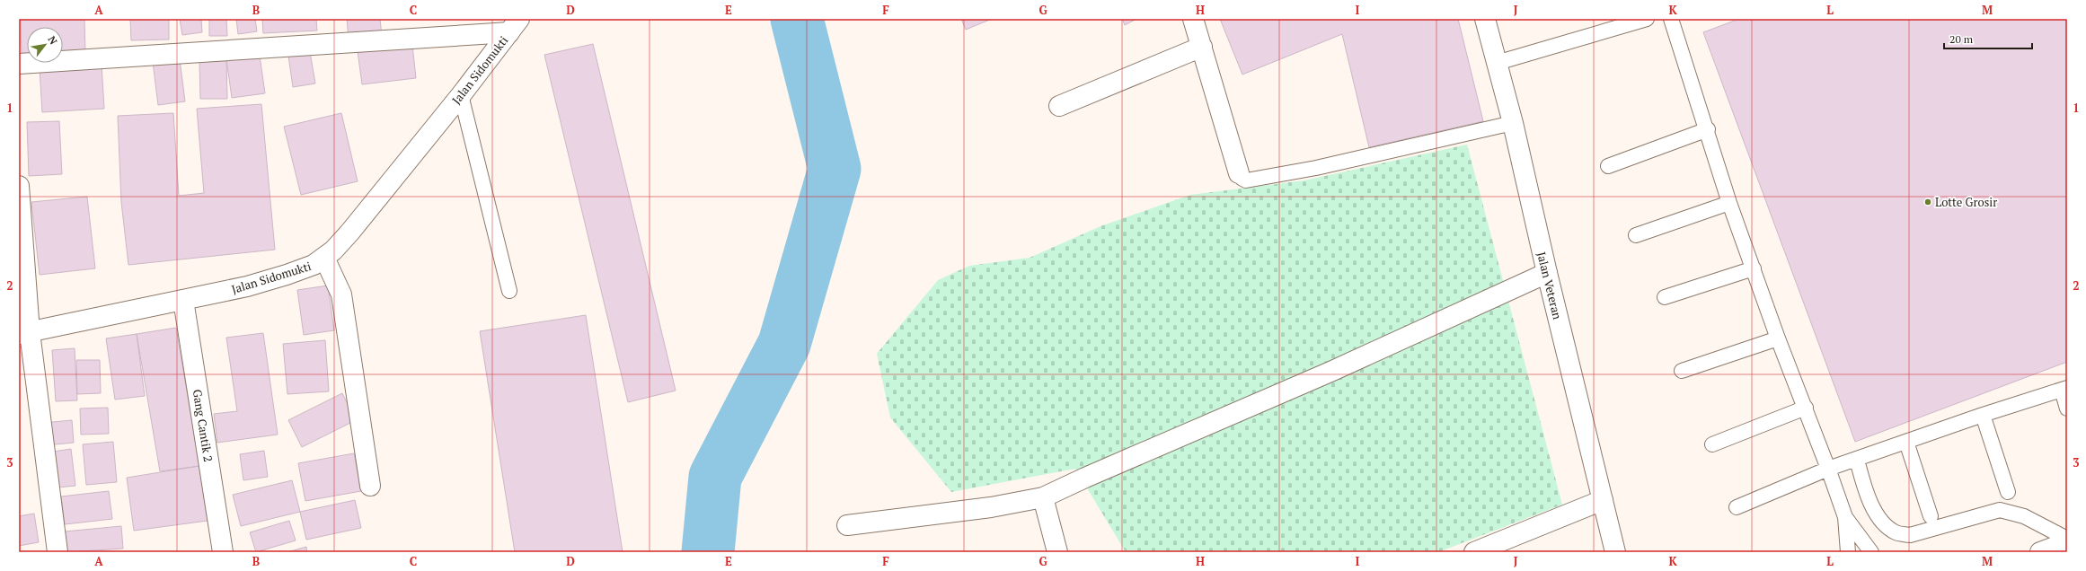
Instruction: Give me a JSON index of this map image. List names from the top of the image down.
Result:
{
  "streets": {
    "street": ["Jalan Sidomukti", "Jalan Veteran", "Gang Cantik 2"]
  },
  "crossings": [
    ["Jalan Sidomukti", "Gang Cantik 2"]
  ],
  "places": ["Lotte Grosir"],
  "scale_bar": "20 m",
  "north": "top right",
  "grid": {
    "columns": [
      "A",
      "B",
      "C",
      "D",
      "E",
      "F",
      "G",
      "H",
      "I",
      "J",
      "K",
      "L",
      "M"
    ],
    "rows": ["1", "2", "3"]
  }
}
